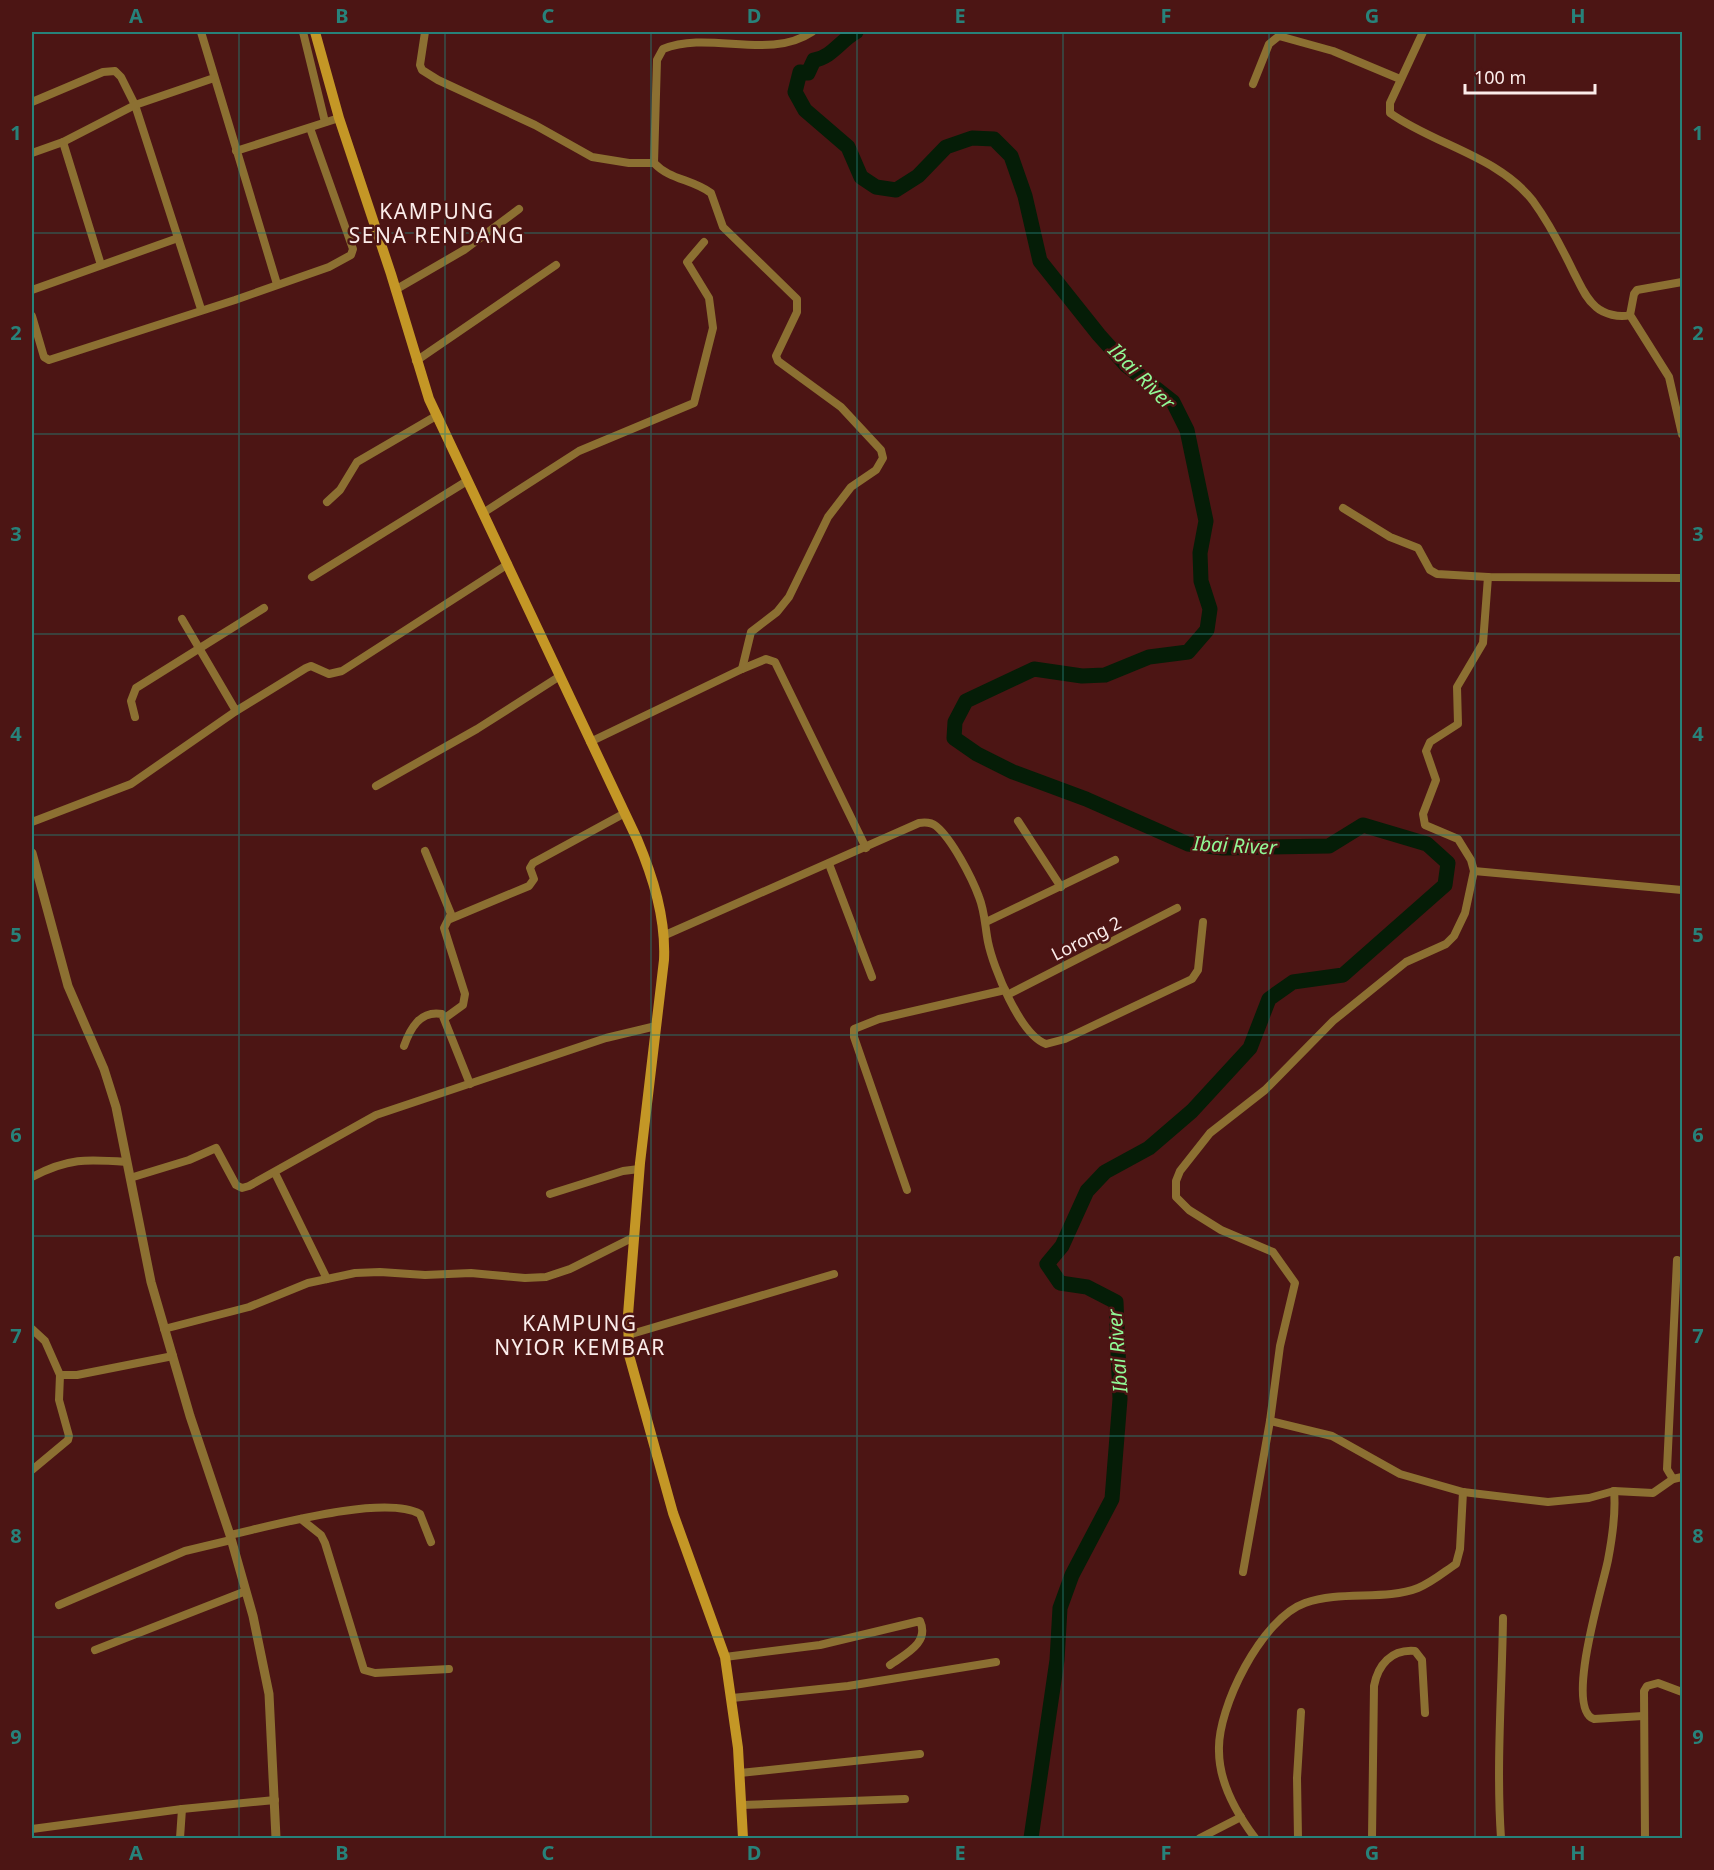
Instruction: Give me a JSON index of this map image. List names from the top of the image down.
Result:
{
  "streets": {
    "street": ["Lorong 2"]
  },
  "districts": ["KAMPUNG SENA RENDANG", "KAMPUNG NYIOR KEMBAR"],
  "water": ["Ibai River"],
  "scale_bar": "100 m",
  "grid": {
    "columns": [
      "A",
      "B",
      "C",
      "D",
      "E",
      "F",
      "G",
      "H"
    ],
    "rows": [
      "1",
      "2",
      "3",
      "4",
      "5",
      "6",
      "7",
      "8",
      "9"
    ]
  }
}
